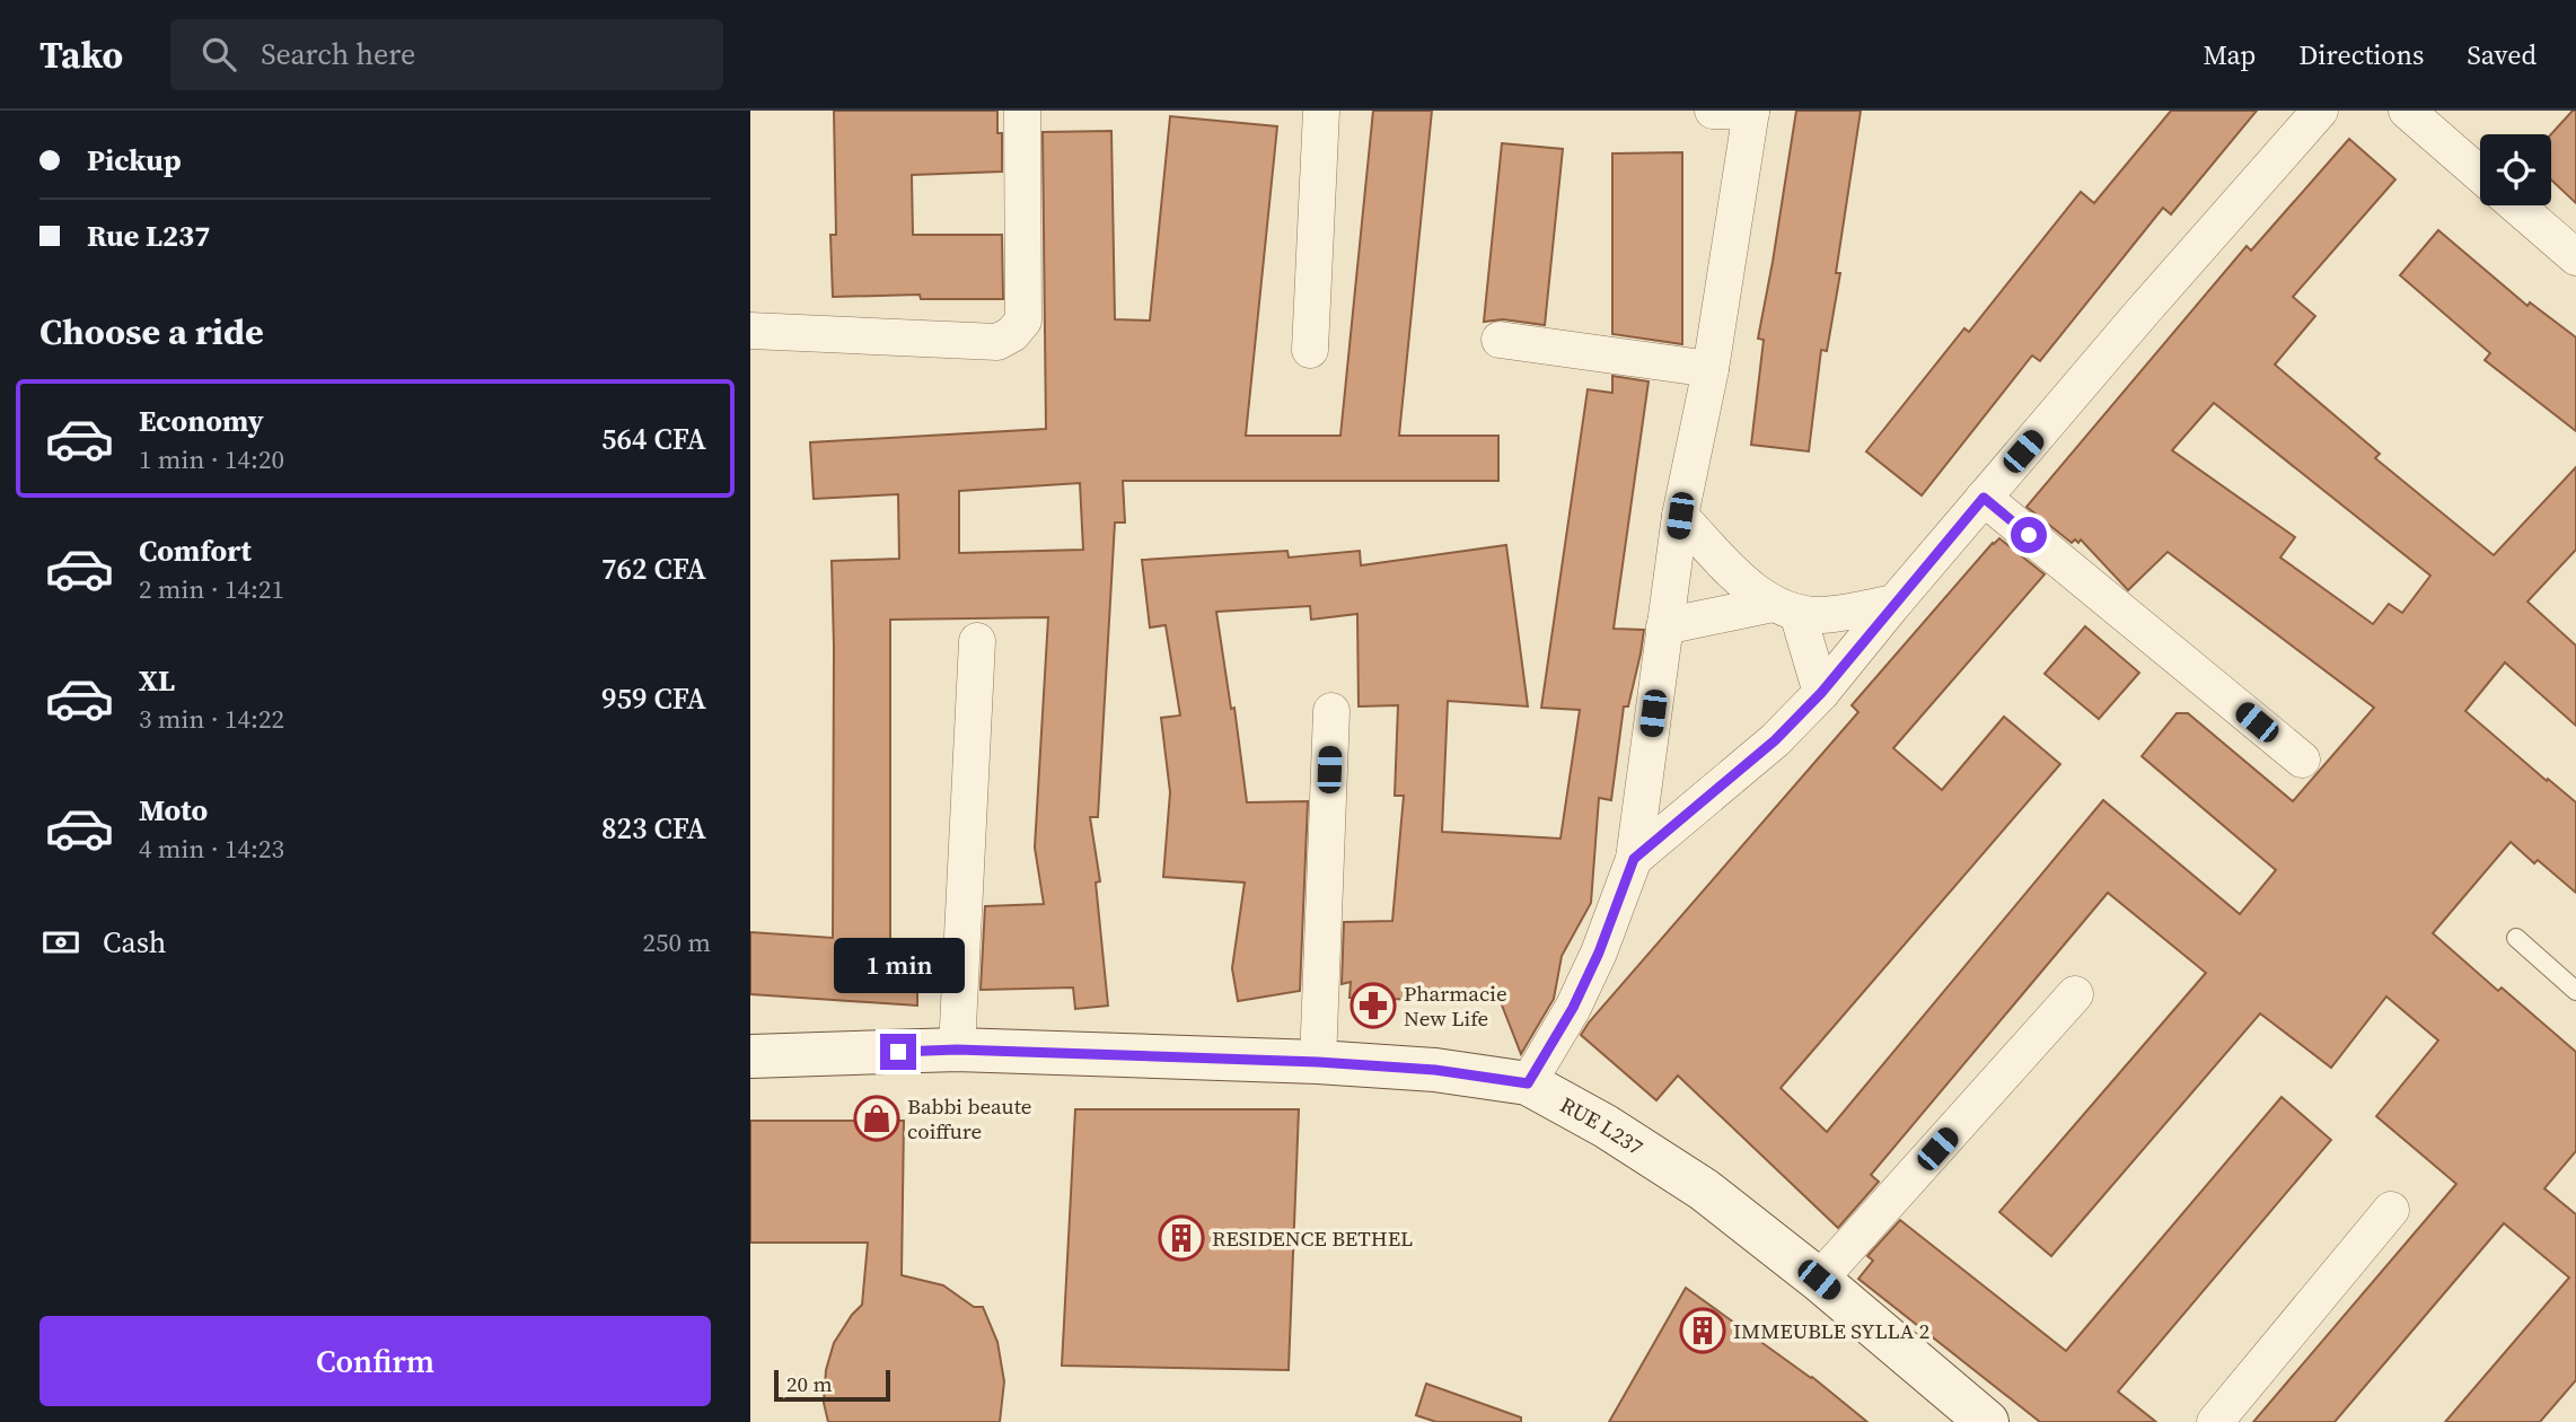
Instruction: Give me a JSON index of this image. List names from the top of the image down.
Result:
{
  "streets": {
    "street": ["RUE L237"]
  },
  "places": {
    "pharmacy": ["Pharmacie New Life"],
    "shop": ["Babbi beaute coiffure"],
    "building": ["RESIDENCE BETHEL", "IMMEUBLE SYLLA 2"]
  },
  "scale_bar": "20 m",
  "page": {
    "header": "Tako",
    "search": "Search here",
    "nav": ["Map", "Directions", "Saved"],
    "banner": ["Pickup", "Rue L237"],
    "heading": "Choose a ride",
    "list": [
      {
        "name": "Economy",
        "note": "1 min · 14:20",
        "value": "564 CFA"
      },
      {
        "name": "Comfort",
        "note": "2 min · 14:21",
        "value": "762 CFA"
      },
      {
        "name": "XL",
        "note": "3 min · 14:22",
        "value": "959 CFA"
      },
      {
        "name": "Moto",
        "note": "4 min · 14:23",
        "value": "823 CFA"
      }
    ],
    "pay": ["Cash", "250 m"],
    "bubble": "1 min",
    "buttons": "Confirm",
    "scale": "20 m"
  }
}
